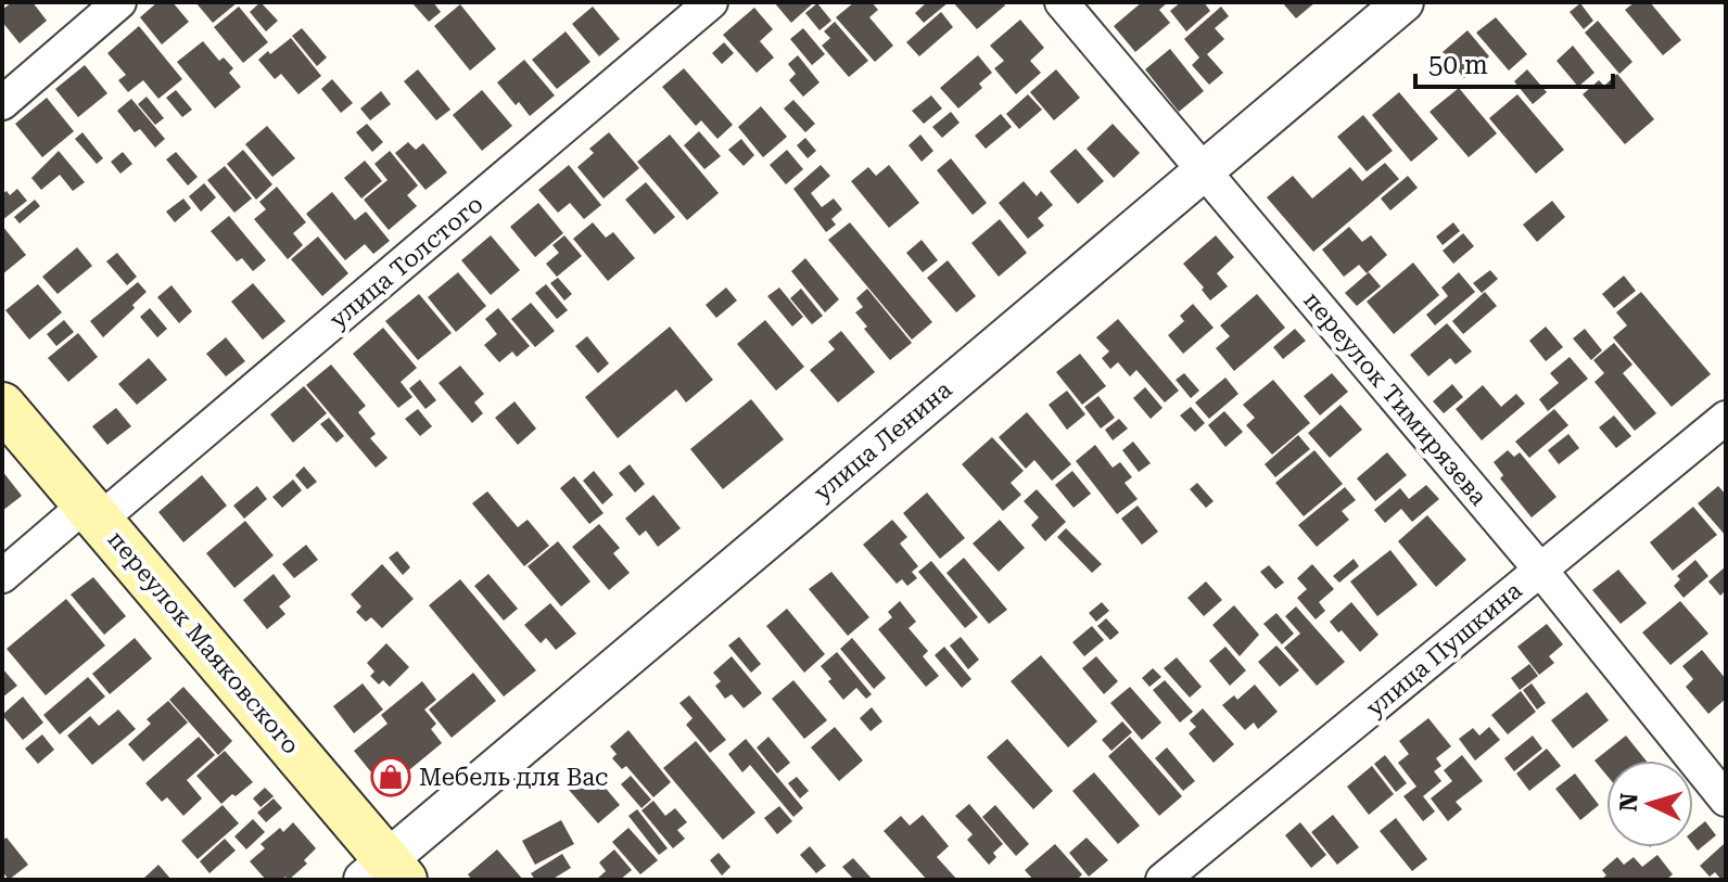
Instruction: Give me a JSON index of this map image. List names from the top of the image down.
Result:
{
  "streets": {
    "main road": ["переулок Маяковского"],
    "street": [
      "улица Толстого",
      "переулок Тимирязева",
      "улица Ленина",
      "улица Пушкина"
    ]
  },
  "crossings": [
    ["улица Толстого", "переулок Маяковского"],
    ["переулок Тимирязева", "улица Ленина"],
    ["переулок Тимирязева", "улица Пушкина"],
    ["улица Ленина", "переулок Маяковского"]
  ],
  "places": {
    "shop": ["Мебель для Вас"]
  },
  "scale_bar": "50 m",
  "north": "left"
}
